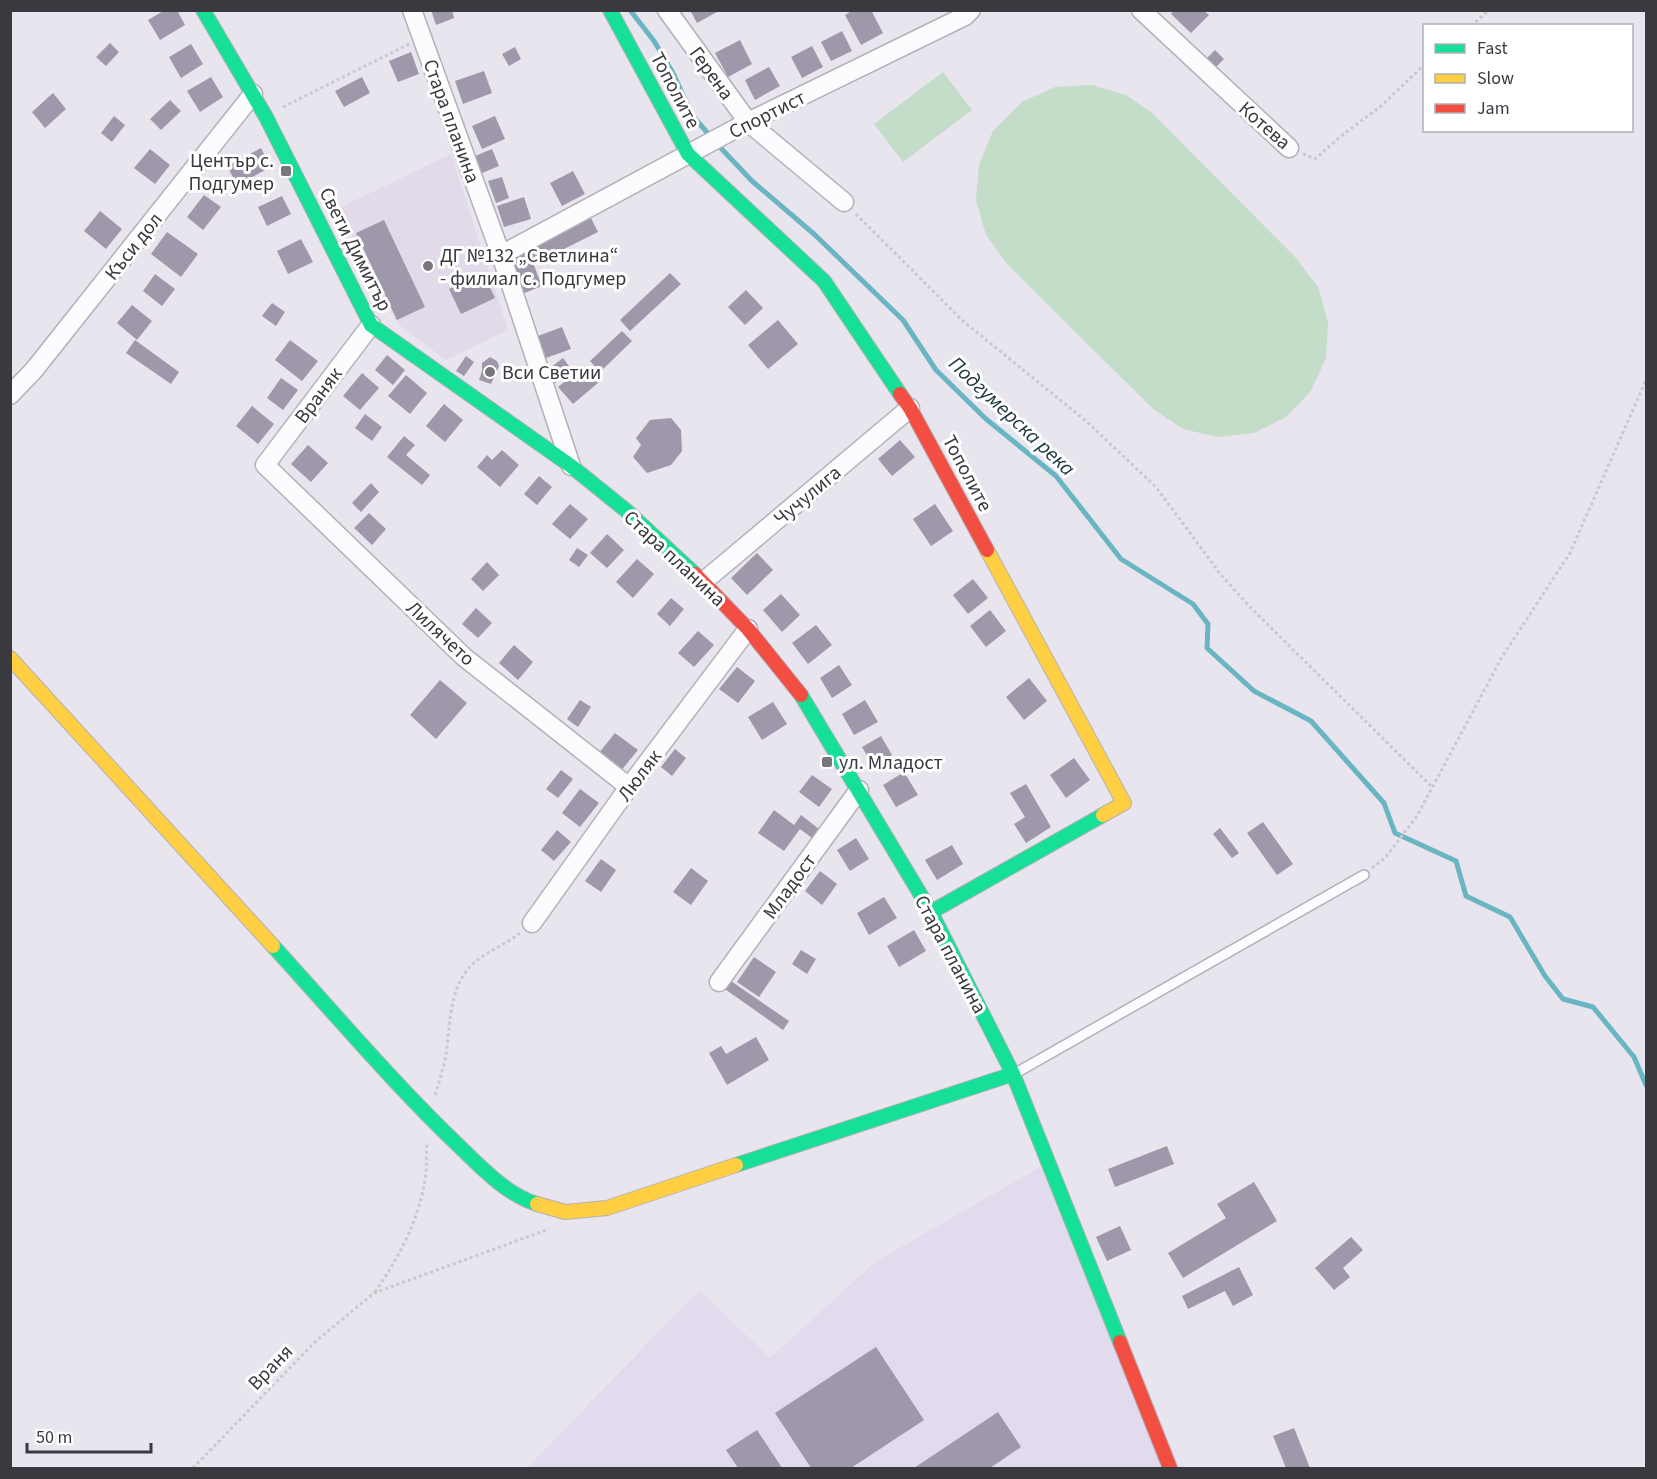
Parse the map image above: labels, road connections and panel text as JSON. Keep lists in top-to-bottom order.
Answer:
{
  "streets": {
    "street": [
      "Герена",
      "Тополите",
      "Спортист",
      "Стара планина",
      "Котева",
      "Къси дол",
      "Свети Димитър",
      "Враняк",
      "Чучулига",
      "Лилячето",
      "Люляк",
      "Младост"
    ],
    "path": ["Враня"]
  },
  "crossings": [
    ["Герена", "Спортист"],
    ["Тополите", "Спортист"],
    ["Тополите", "Стара планина"],
    ["Тополите", "Чучулига"],
    ["Спортист", "Стара планина"],
    ["Стара планина", "Свети Димитър"],
    ["Стара планина", "Чучулига"],
    ["Стара планина", "Люляк"],
    ["Стара планина", "Младост"],
    ["Къси дол", "Свети Димитър"],
    ["Свети Димитър", "Враняк"],
    ["Враняк", "Лилячето"],
    ["Лилячето", "Люляк"]
  ],
  "water": ["Подгумерска река"],
  "places": {
    "transit": ["Център с. Подгумер", "ул. Младост"],
    "other": ["ДГ №132 „Светлина“ - филиал с. Подгумер", "Вси Светии"]
  },
  "legend": ["Fast", "Slow", "Jam"],
  "scale_bar": "50 m"
}
